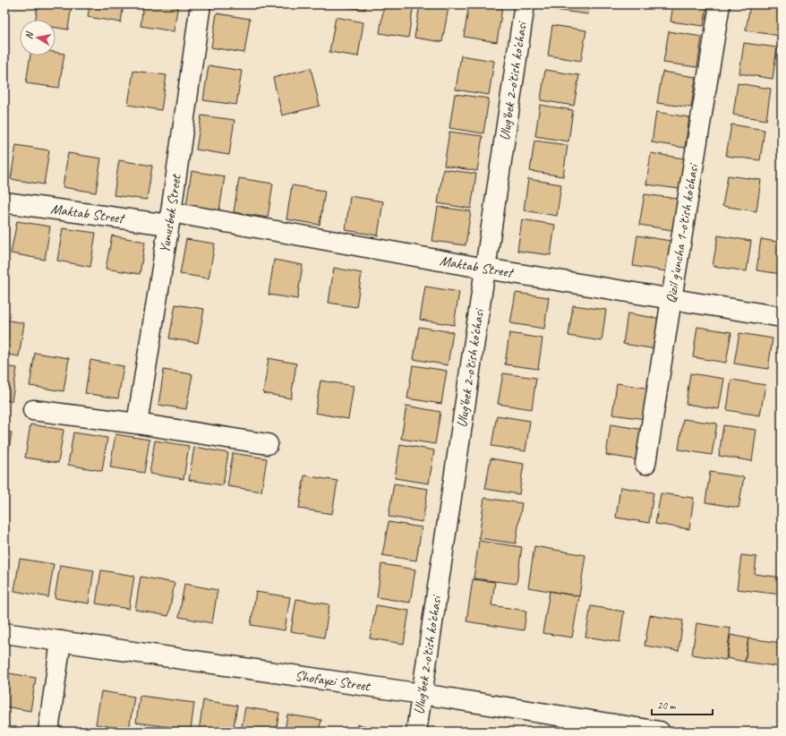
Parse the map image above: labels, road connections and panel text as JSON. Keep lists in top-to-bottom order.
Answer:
{
  "streets": {
    "street": [
      "Ulug'bek 2-o'tish ko'chasi",
      "Maktab Street",
      "Yunusbek Street",
      "Qizil g'uncha 1-o'tish ko'chasi",
      "Shofayzi Street"
    ]
  },
  "crossings": [
    ["Ulug'bek 2-o'tish ko'chasi", "Maktab Street"],
    ["Ulug'bek 2-o'tish ko'chasi", "Shofayzi Street"],
    ["Maktab Street", "Yunusbek Street"],
    ["Maktab Street", "Qizil g'uncha 1-o'tish ko'chasi"]
  ],
  "scale_bar": "20 m",
  "north": "left"
}
